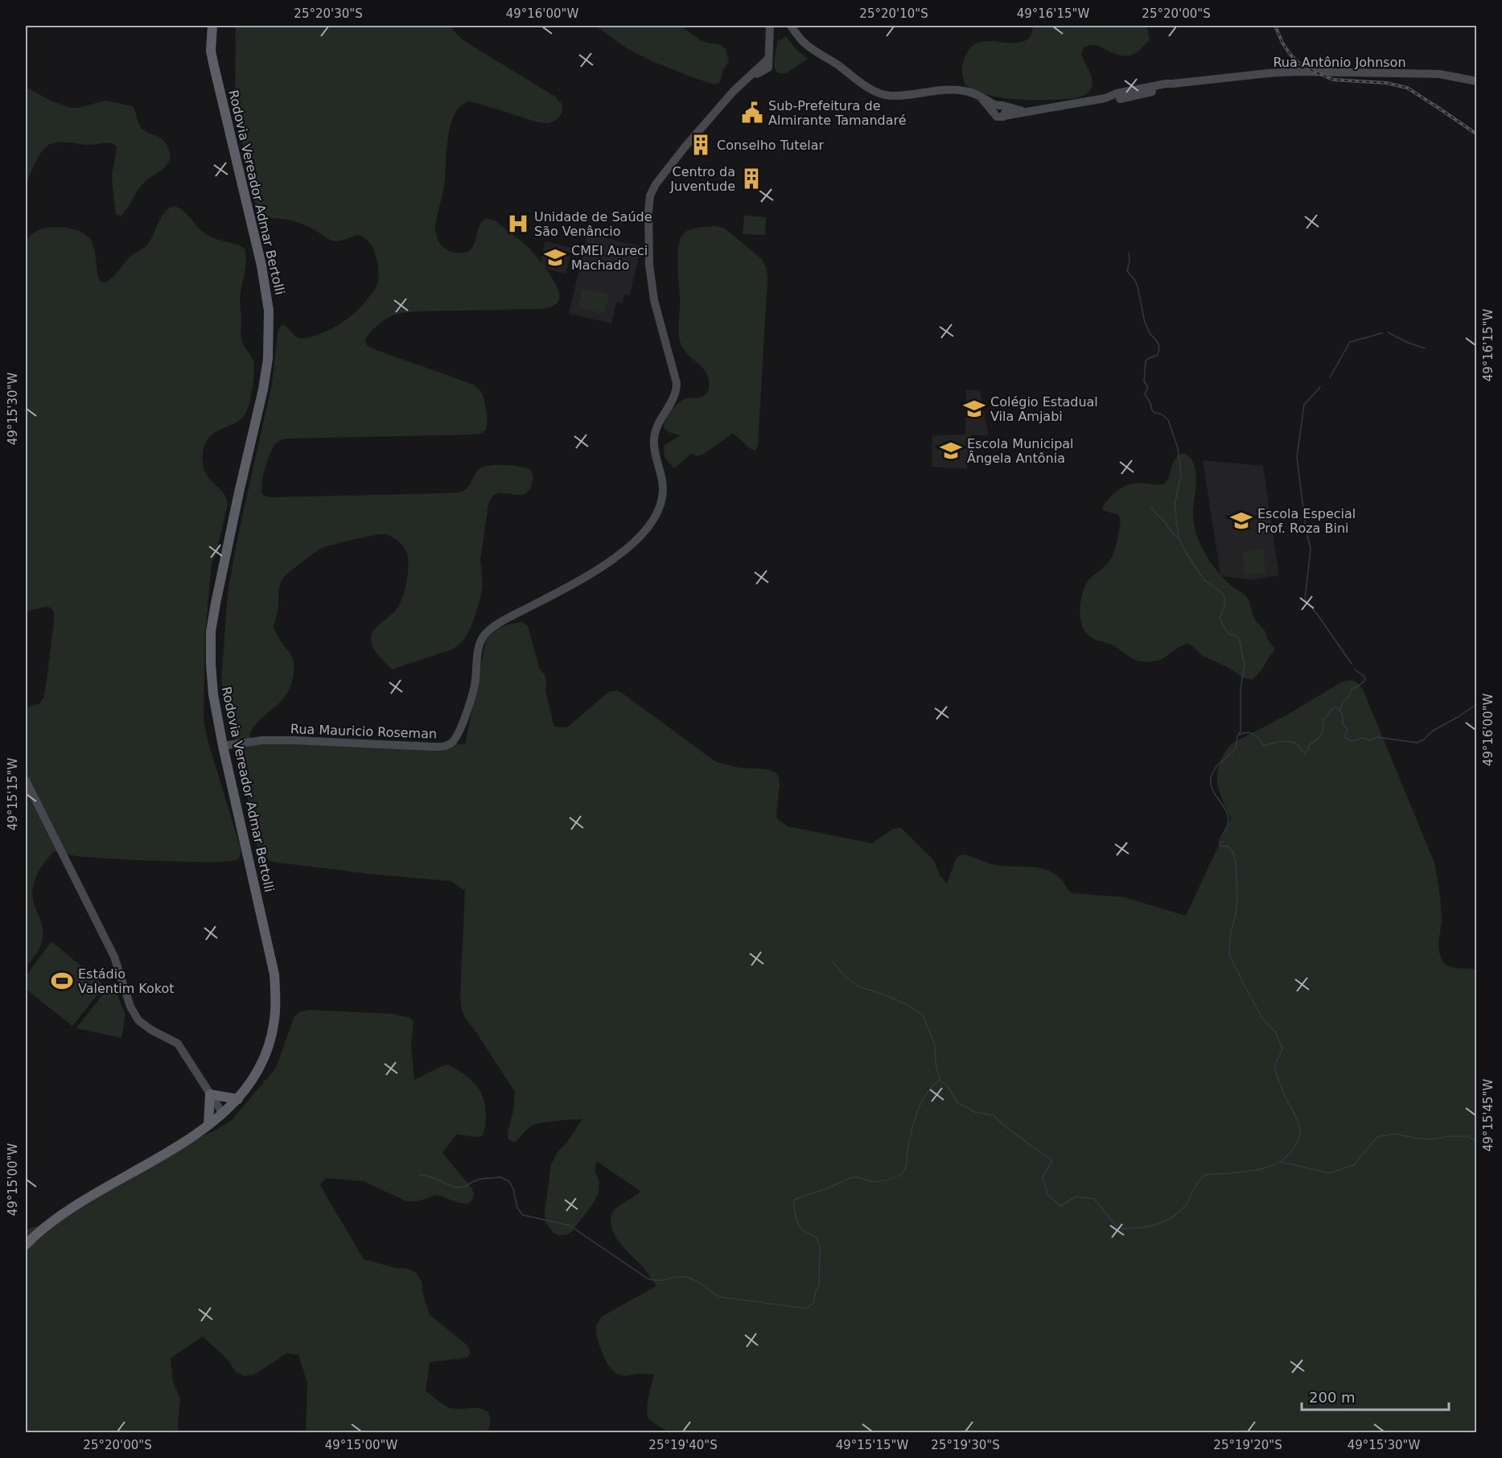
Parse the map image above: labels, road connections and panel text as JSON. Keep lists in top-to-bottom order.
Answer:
{
  "streets": {
    "highway": ["Rodovia Vereador Admar Bertolli"],
    "main road": ["Rua Antônio Johnson", "Rua Mauricio Roseman"]
  },
  "crossings": [
    ["Rodovia Vereador Admar Bertolli", "Rua Mauricio Roseman"]
  ],
  "places": {
    "public building": ["Sub-Prefeitura de Almirante Tamandaré"],
    "building": ["Conselho Tutelar", "Centro da Juventude"],
    "hospital": ["Unidade de Saúde São Venâncio"],
    "school or university": [
      "CMEI Aureci Machado",
      "Colégio Estadual Vila Amjabi",
      "Escola Municipal Ângela Antônia",
      "Escola Especial Prof. Roza Bini"
    ],
    "sports": ["Estádio Valentim Kokot"]
  },
  "scale_bar": "200 m",
  "coordinates": [
    "25°20'30\"S",
    "49°16'00\"W",
    "25°20'10\"S",
    "49°16'15\"W",
    "25°20'00\"S",
    "49°15'30\"W",
    "49°15'15\"W",
    "49°15'45\"W",
    "49°15'00\"W",
    "25°19'40\"S",
    "25°19'30\"S",
    "25°19'20\"S"
  ]
}
